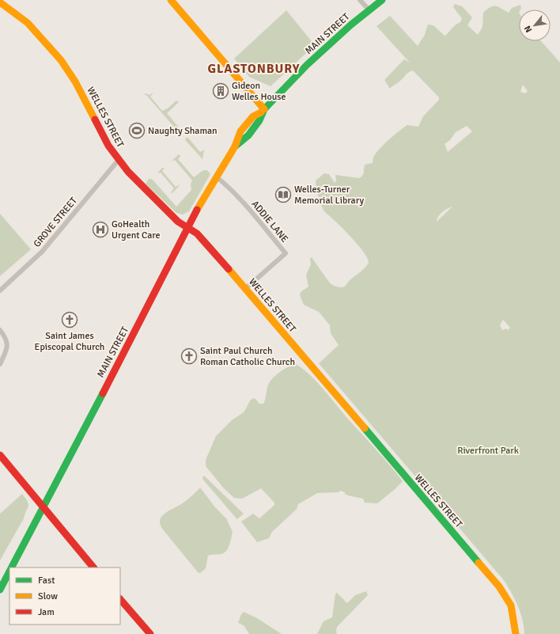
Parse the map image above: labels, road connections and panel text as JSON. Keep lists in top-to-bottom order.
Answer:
{
  "streets": {
    "main road": ["MAIN STREET", "WELLES STREET"],
    "street": ["ADDIE LANE", "GROVE STREET"]
  },
  "crossings": [
    ["MAIN STREET", "WELLES STREET"],
    ["MAIN STREET", "ADDIE LANE"],
    ["WELLES STREET", "ADDIE LANE"],
    ["WELLES STREET", "GROVE STREET"]
  ],
  "districts": ["GLASTONBURY"],
  "parks": ["Riverfront Park"],
  "places": {
    "building": ["Gideon Welles House"],
    "sports": ["Naughty Shaman"],
    "library": ["Welles-Turner Memorial Library"],
    "hospital": ["GoHealth Urgent Care"],
    "church": ["Saint James Episcopal Church", "Saint Paul Church Roman Catholic Church"]
  },
  "legend": ["Fast", "Slow", "Jam"],
  "north": "bottom left"
}
